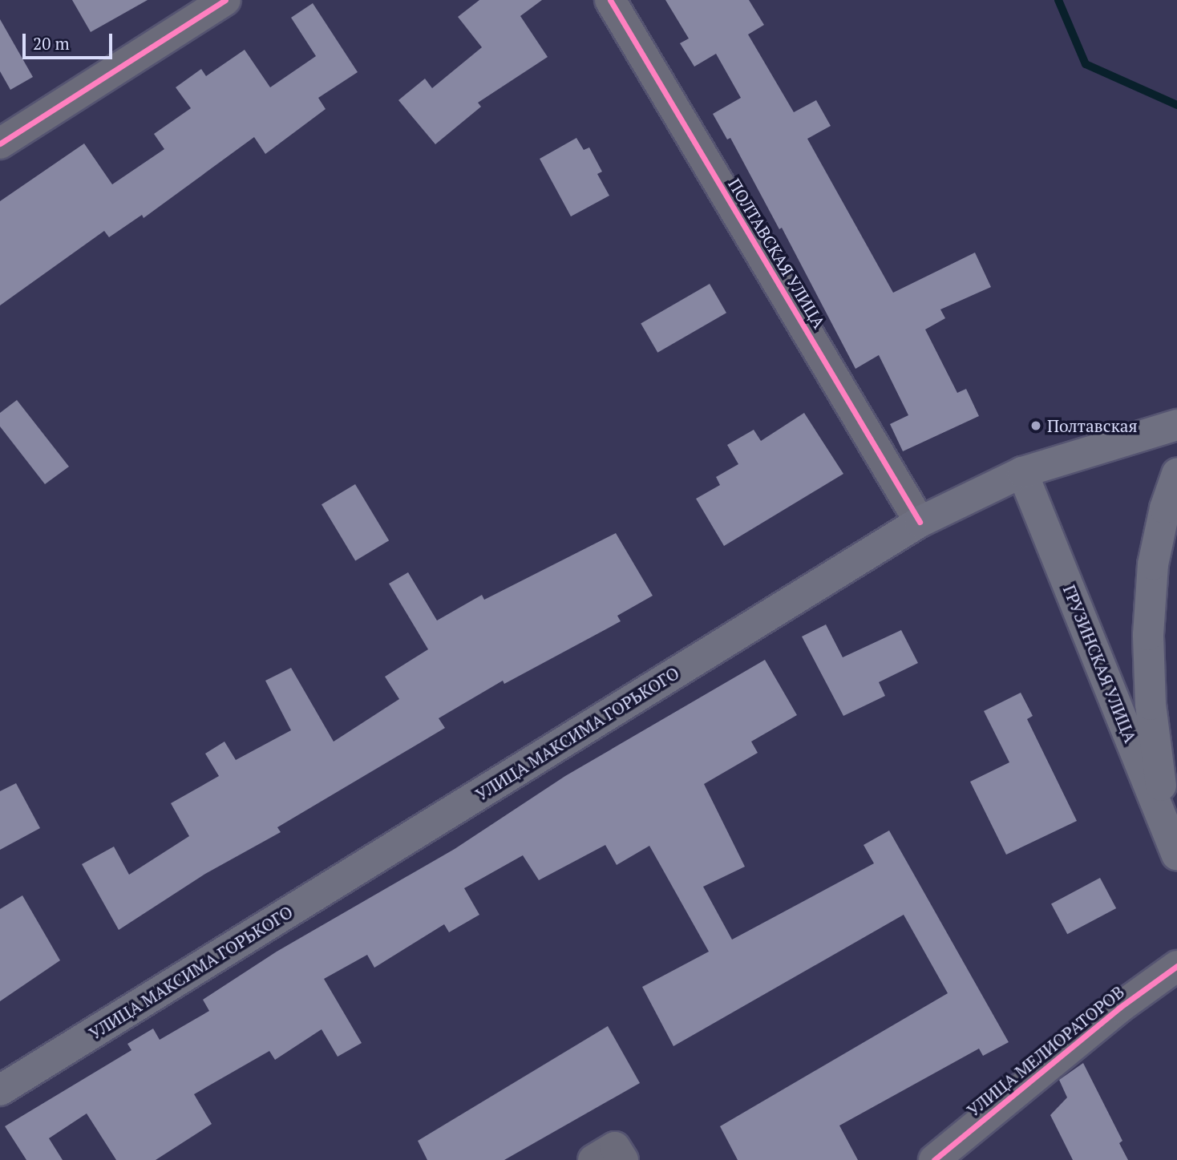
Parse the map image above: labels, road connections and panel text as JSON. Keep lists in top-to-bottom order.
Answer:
{
  "streets": {
    "main road": ["ГРУЗИНСКАЯ УЛИЦА", "УЛИЦА МАКСИМА ГОРЬКОГО"],
    "street": ["ПОЛТАВСКАЯ УЛИЦА", "УЛИЦА МЕЛИОРАТОРОВ"]
  },
  "crossings": [
    ["ПОЛТАВСКАЯ УЛИЦА", "УЛИЦА МАКСИМА ГОРЬКОГО"],
    ["ГРУЗИНСКАЯ УЛИЦА", "УЛИЦА МАКСИМА ГОРЬКОГО"]
  ],
  "places": ["Полтавская"],
  "scale_bar": "20 m"
}
